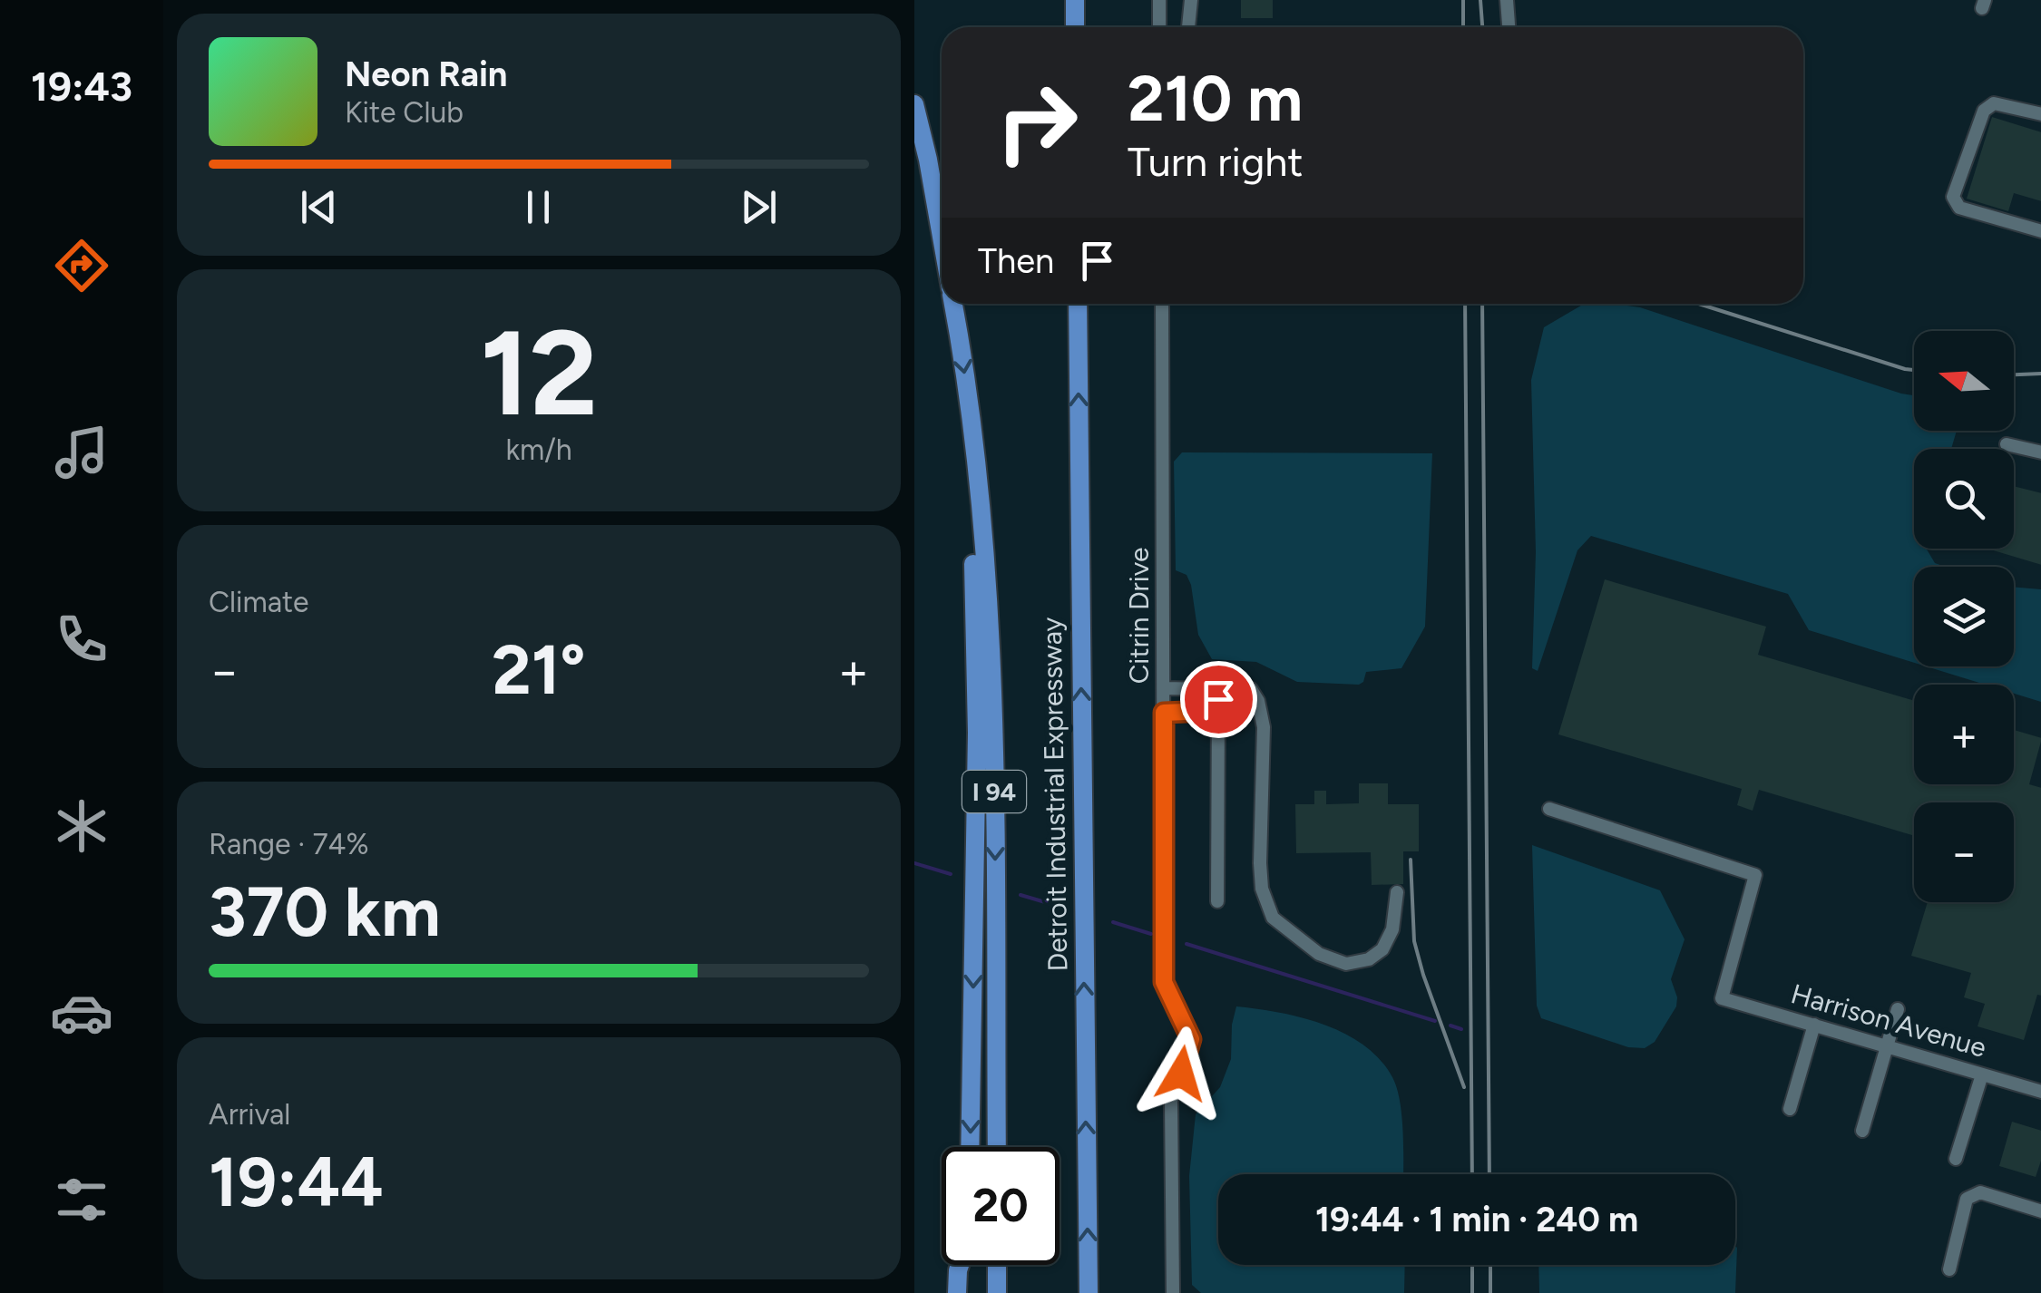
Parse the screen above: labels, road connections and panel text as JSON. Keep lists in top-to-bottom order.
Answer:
{
  "streets": {
    "highway": ["I 94", "Detroit Industrial Expressway"],
    "street": ["Citrin Drive", "Harrison Avenue"]
  },
  "north": "left",
  "page": {
    "tabs": "19:43",
    "turn": ["210 m", "Turn right"],
    "song": ["Neon Rain", "Kite Club"],
    "then": "Then",
    "tile": [
      ["12", "km/h"],
      "Climate",
      ["Range · 74%", "370 km"],
      ["Arrival", "19:44"]
    ],
    "map_buttons": ["+", "−"],
    "heat": ["−", "21°", "+"],
    "limit": "20",
    "trip": "19:44 · 1 min · 240 m"
  }
}
